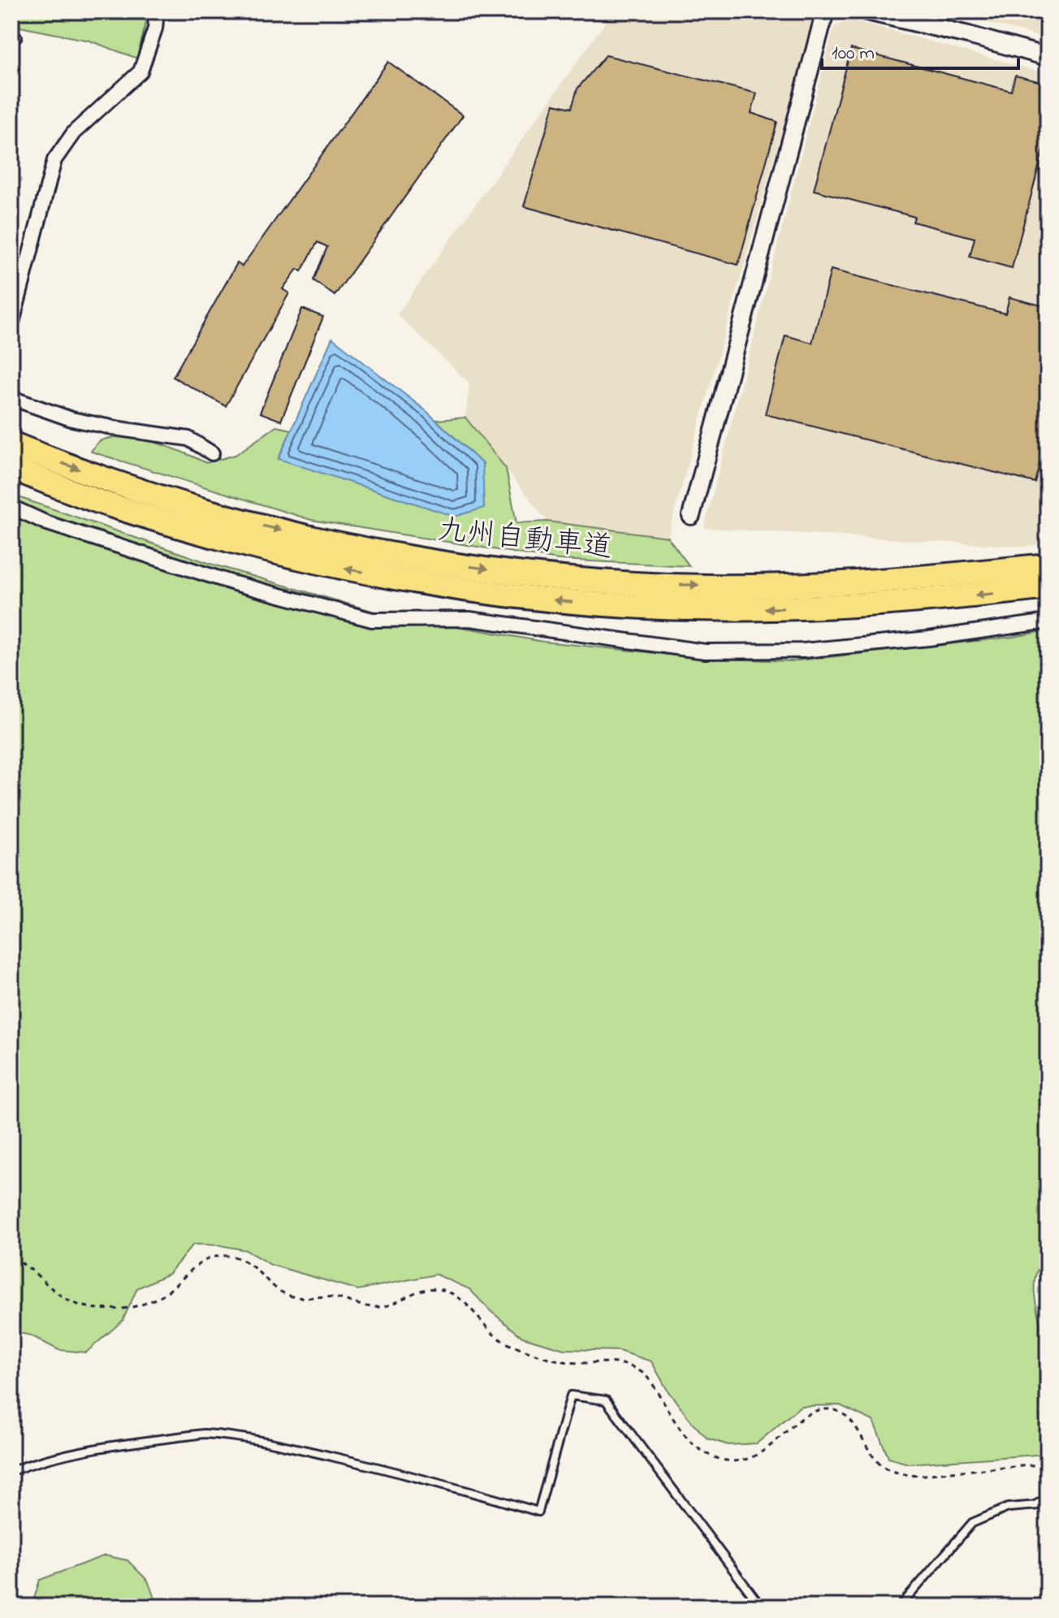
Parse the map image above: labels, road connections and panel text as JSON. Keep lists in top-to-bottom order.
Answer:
{
  "streets": {
    "highway": ["九州自動車道"]
  },
  "scale_bar": "100 m"
}
